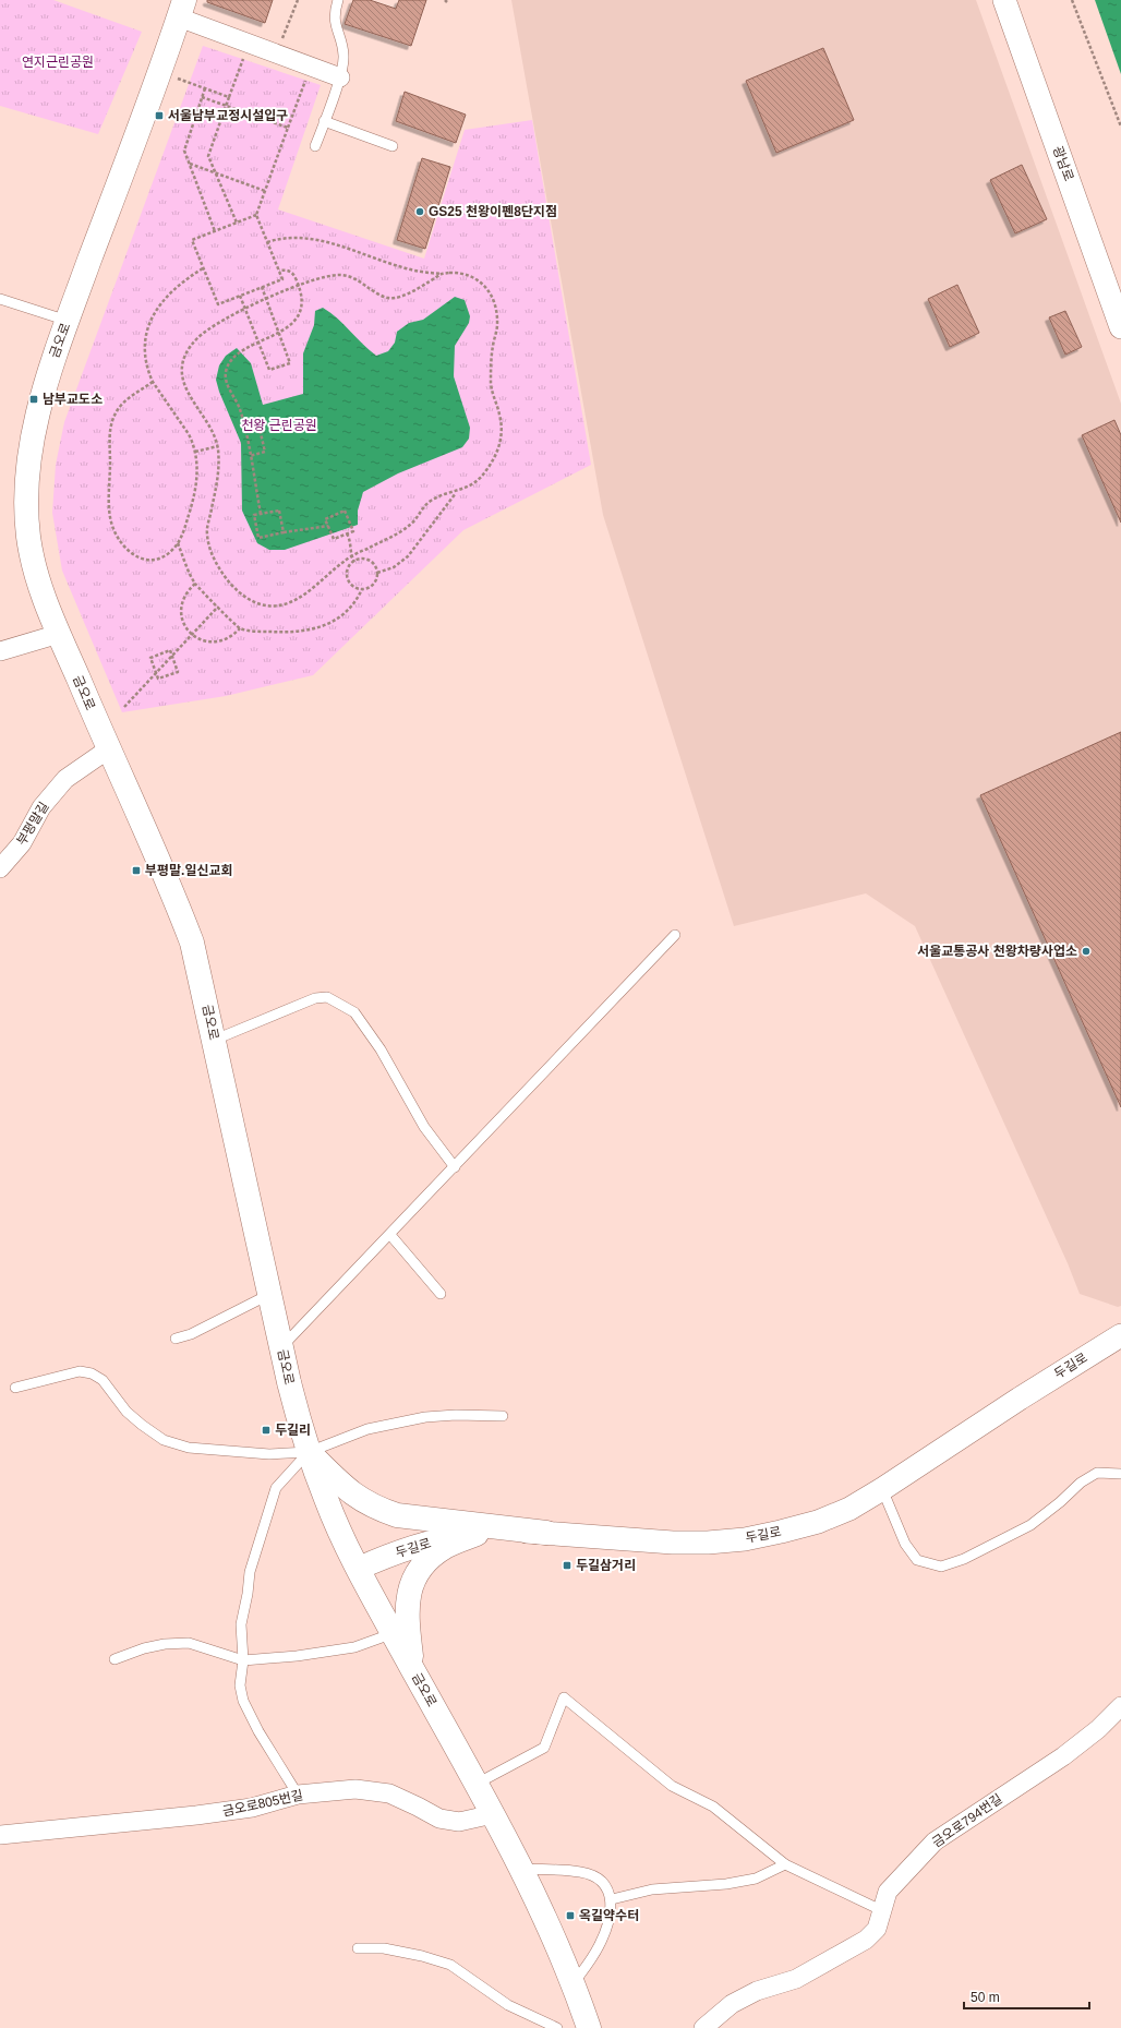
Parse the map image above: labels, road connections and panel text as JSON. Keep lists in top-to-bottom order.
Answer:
{
  "streets": {
    "main road": ["금오로"],
    "street": [
      "광남로",
      "부평말길",
      "두길로",
      "금오로805번길",
      "금오로794번길"
    ]
  },
  "crossings": [
    ["금오로", "부평말길"],
    ["금오로", "두길로"],
    ["금오로", "금오로805번길"]
  ],
  "parks": ["연지근린공원", "천왕 근린공원"],
  "places": {
    "transit": [
      "서울남부교정시설입구",
      "남부교도소",
      "부평말.일신교회",
      "두길리",
      "두길삼거리",
      "옥길약수터"
    ],
    "other": ["GS25 천왕이펜8단지점", "서울교통공사 천왕차량사업소"]
  },
  "scale_bar": "50 m"
}
